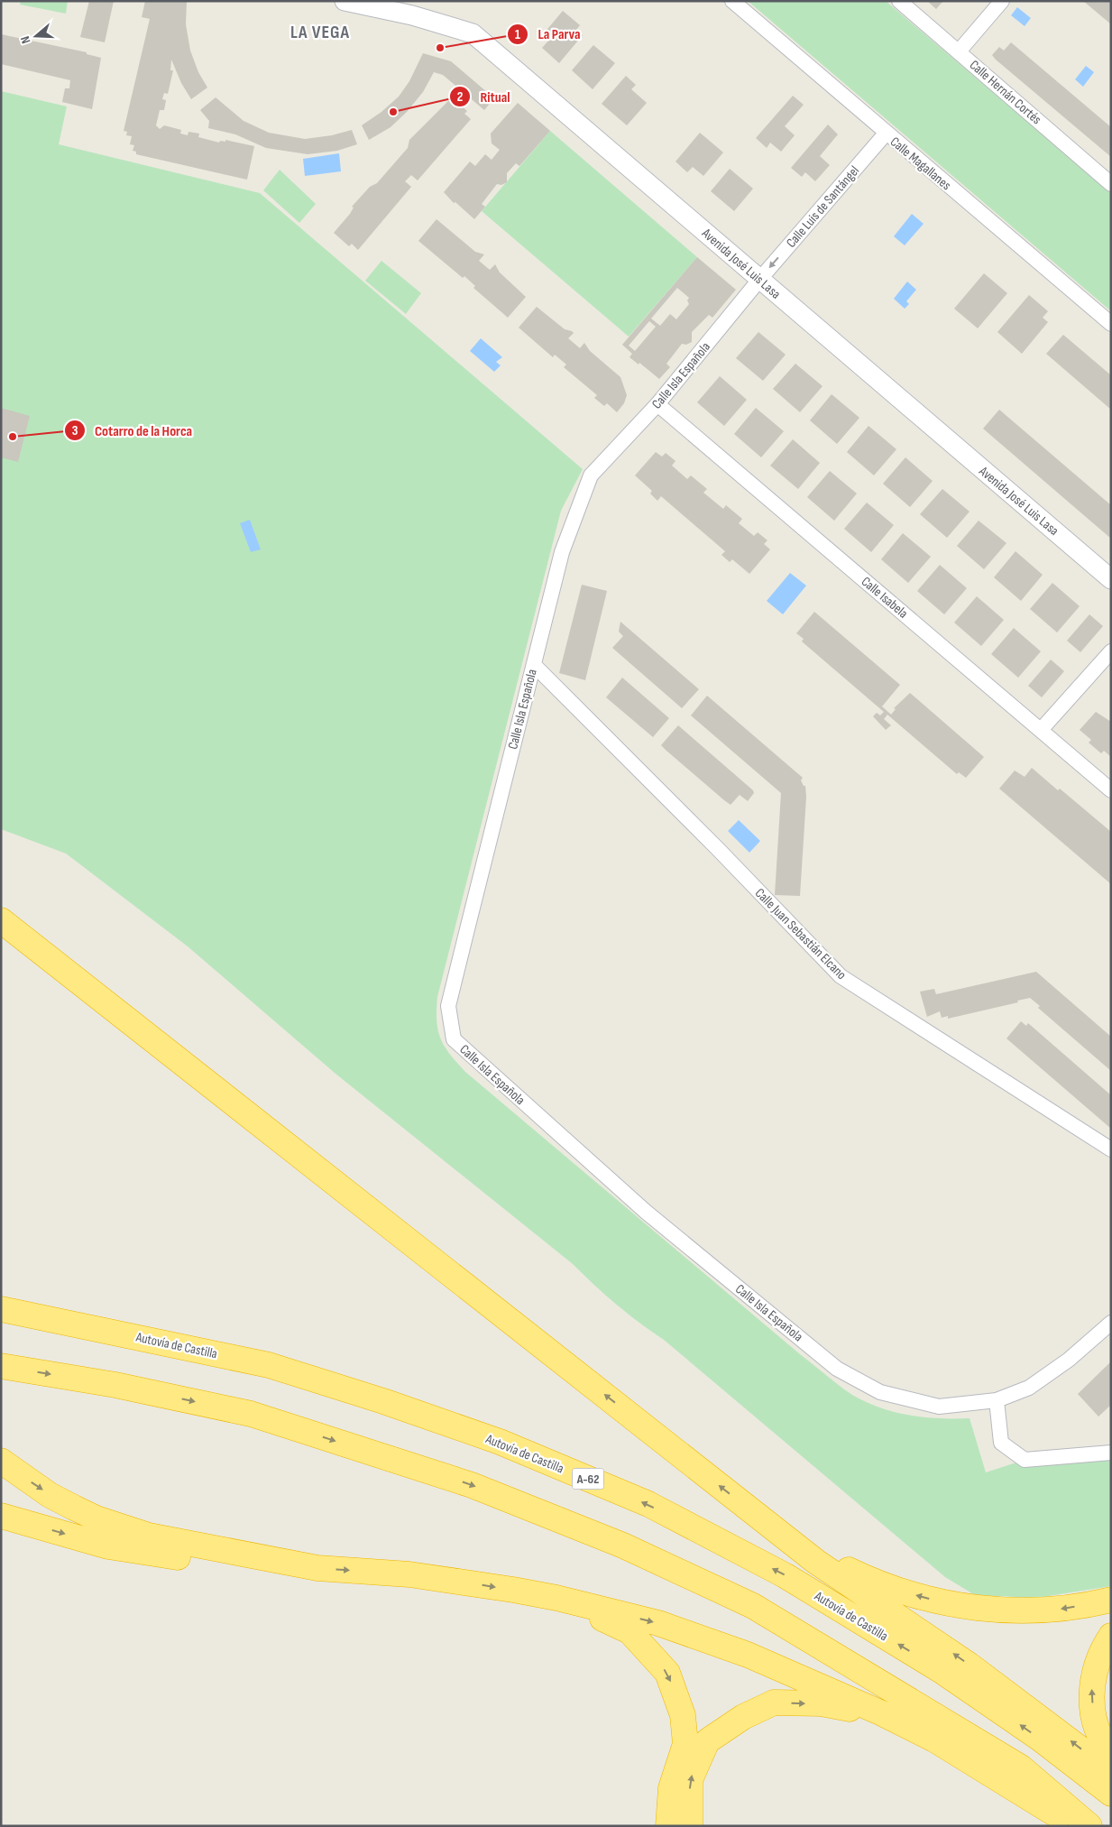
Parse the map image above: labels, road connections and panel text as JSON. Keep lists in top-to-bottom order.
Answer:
{
  "streets": {
    "highway": ["Autovía de Castilla", "A-62"],
    "street": [
      "Calle Hernán Cortés",
      "Calle Magallanes",
      "Calle Luis de Santángel",
      "Avenida José Luis Lasa",
      "Calle Isla Española",
      "Calle Isabela",
      "Calle Juan Sebastián Elcano"
    ]
  },
  "crossings": [
    ["Calle Magallanes", "Calle Luis de Santángel"],
    ["Calle Luis de Santángel", "Avenida José Luis Lasa"],
    ["Calle Luis de Santángel", "Calle Isla Española"],
    ["Avenida José Luis Lasa", "Calle Isla Española"],
    ["Calle Isla Española", "Calle Isabela"],
    ["Calle Isla Española", "Calle Juan Sebastián Elcano"]
  ],
  "one_way": ["Calle Luis de Santángel"],
  "districts": ["LA VEGA"],
  "places": ["La Parva", "Ritual", "Cotarro de la Horca"],
  "north": "left"
}
